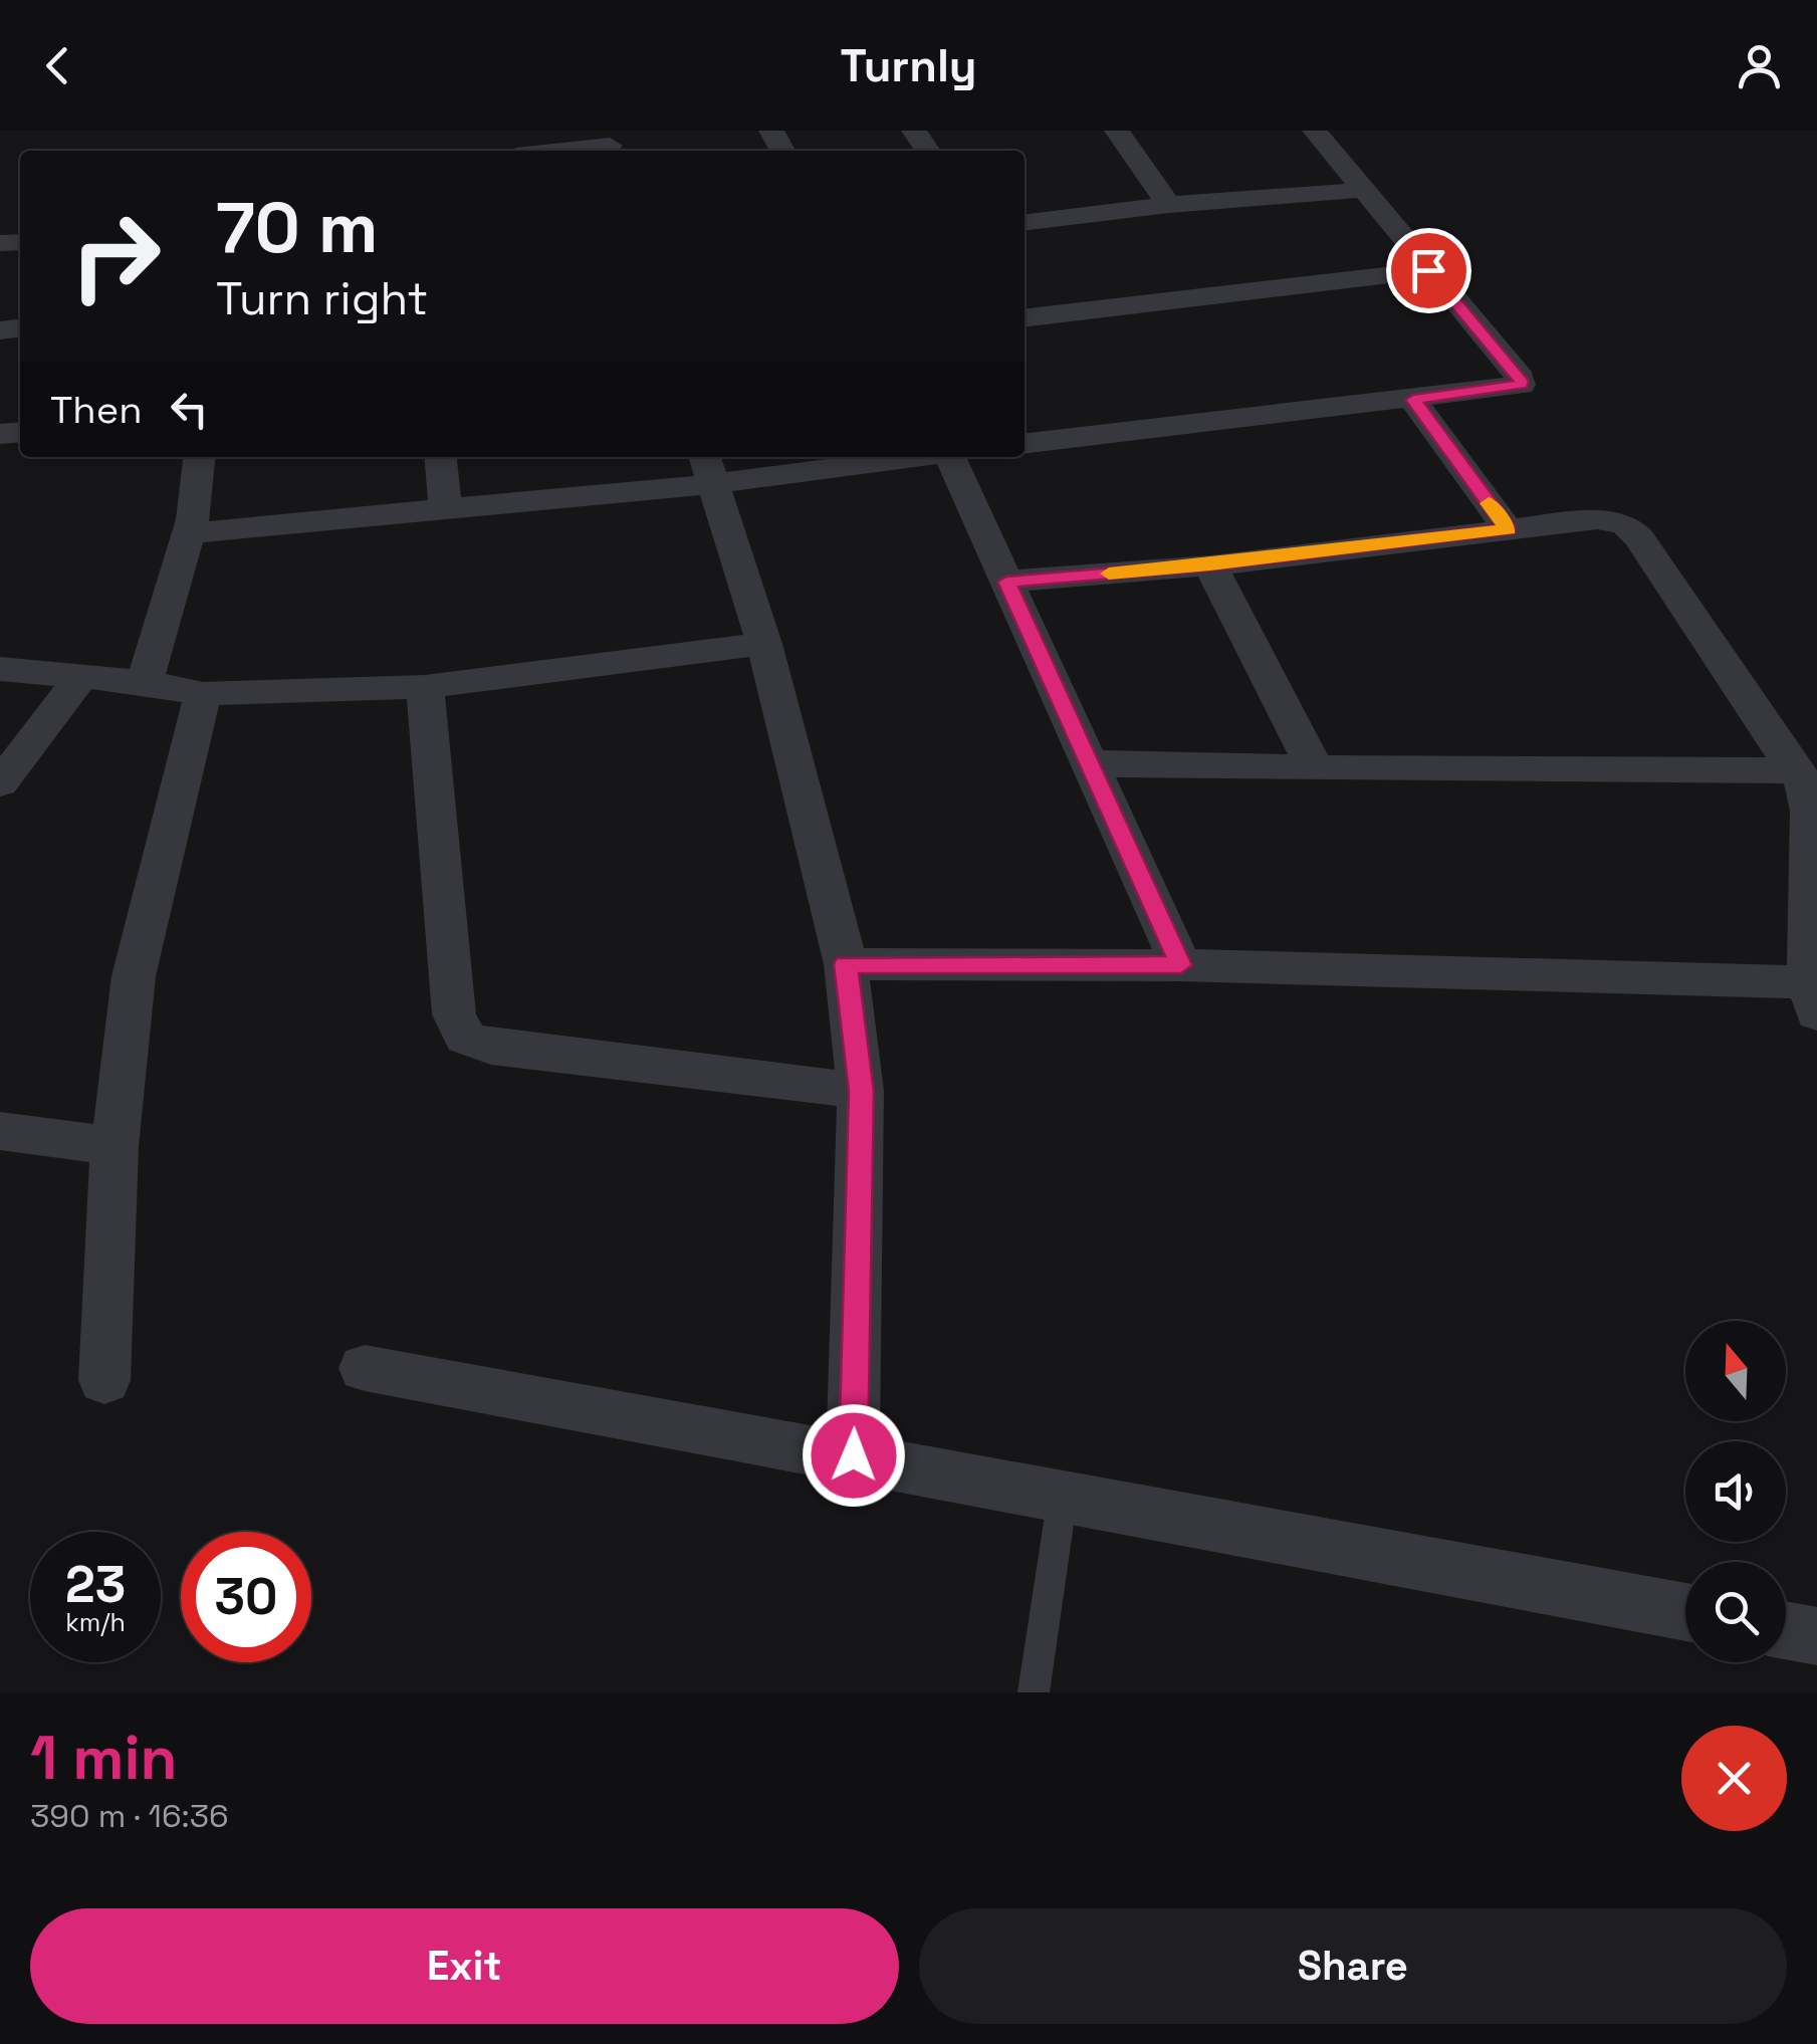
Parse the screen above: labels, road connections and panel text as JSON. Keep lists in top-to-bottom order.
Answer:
{
  "north": "top",
  "page": {
    "header": "Turnly",
    "turn": ["70 m", "Turn right"],
    "then": "Then",
    "speed": "23 km/h",
    "limit": "30",
    "heading": ["1 min", "390 m · 16:36"],
    "buttons": ["Exit", "Share"]
  }
}
